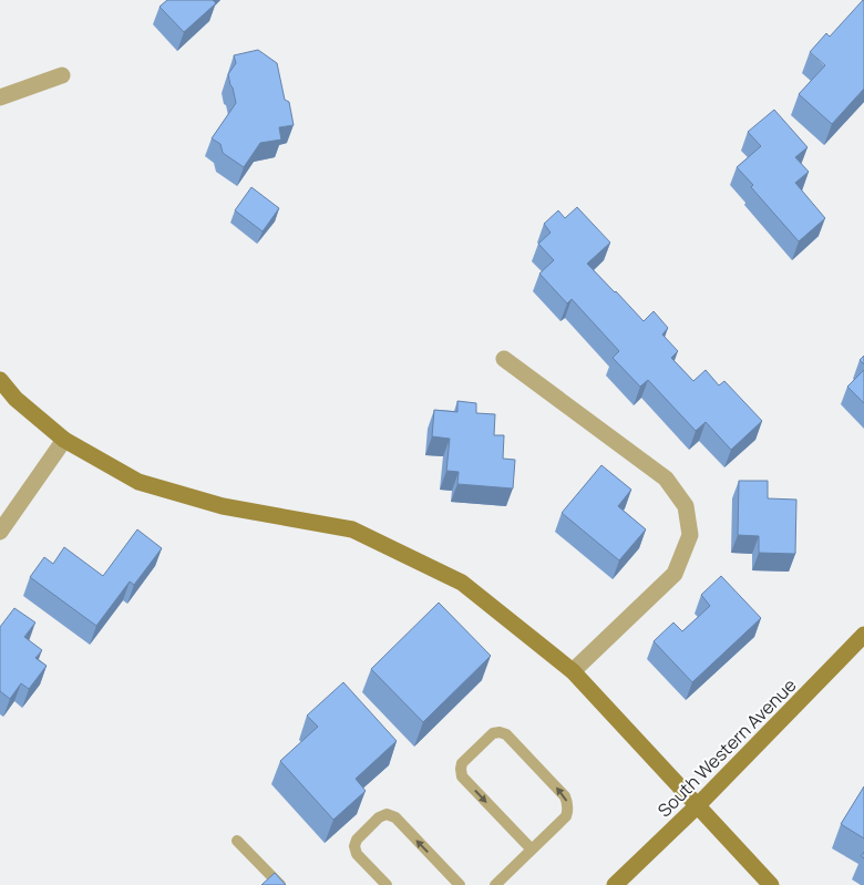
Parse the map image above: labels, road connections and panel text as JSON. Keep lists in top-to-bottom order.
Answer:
{
  "streets": {
    "street": ["South Western Avenue"]
  }
}
